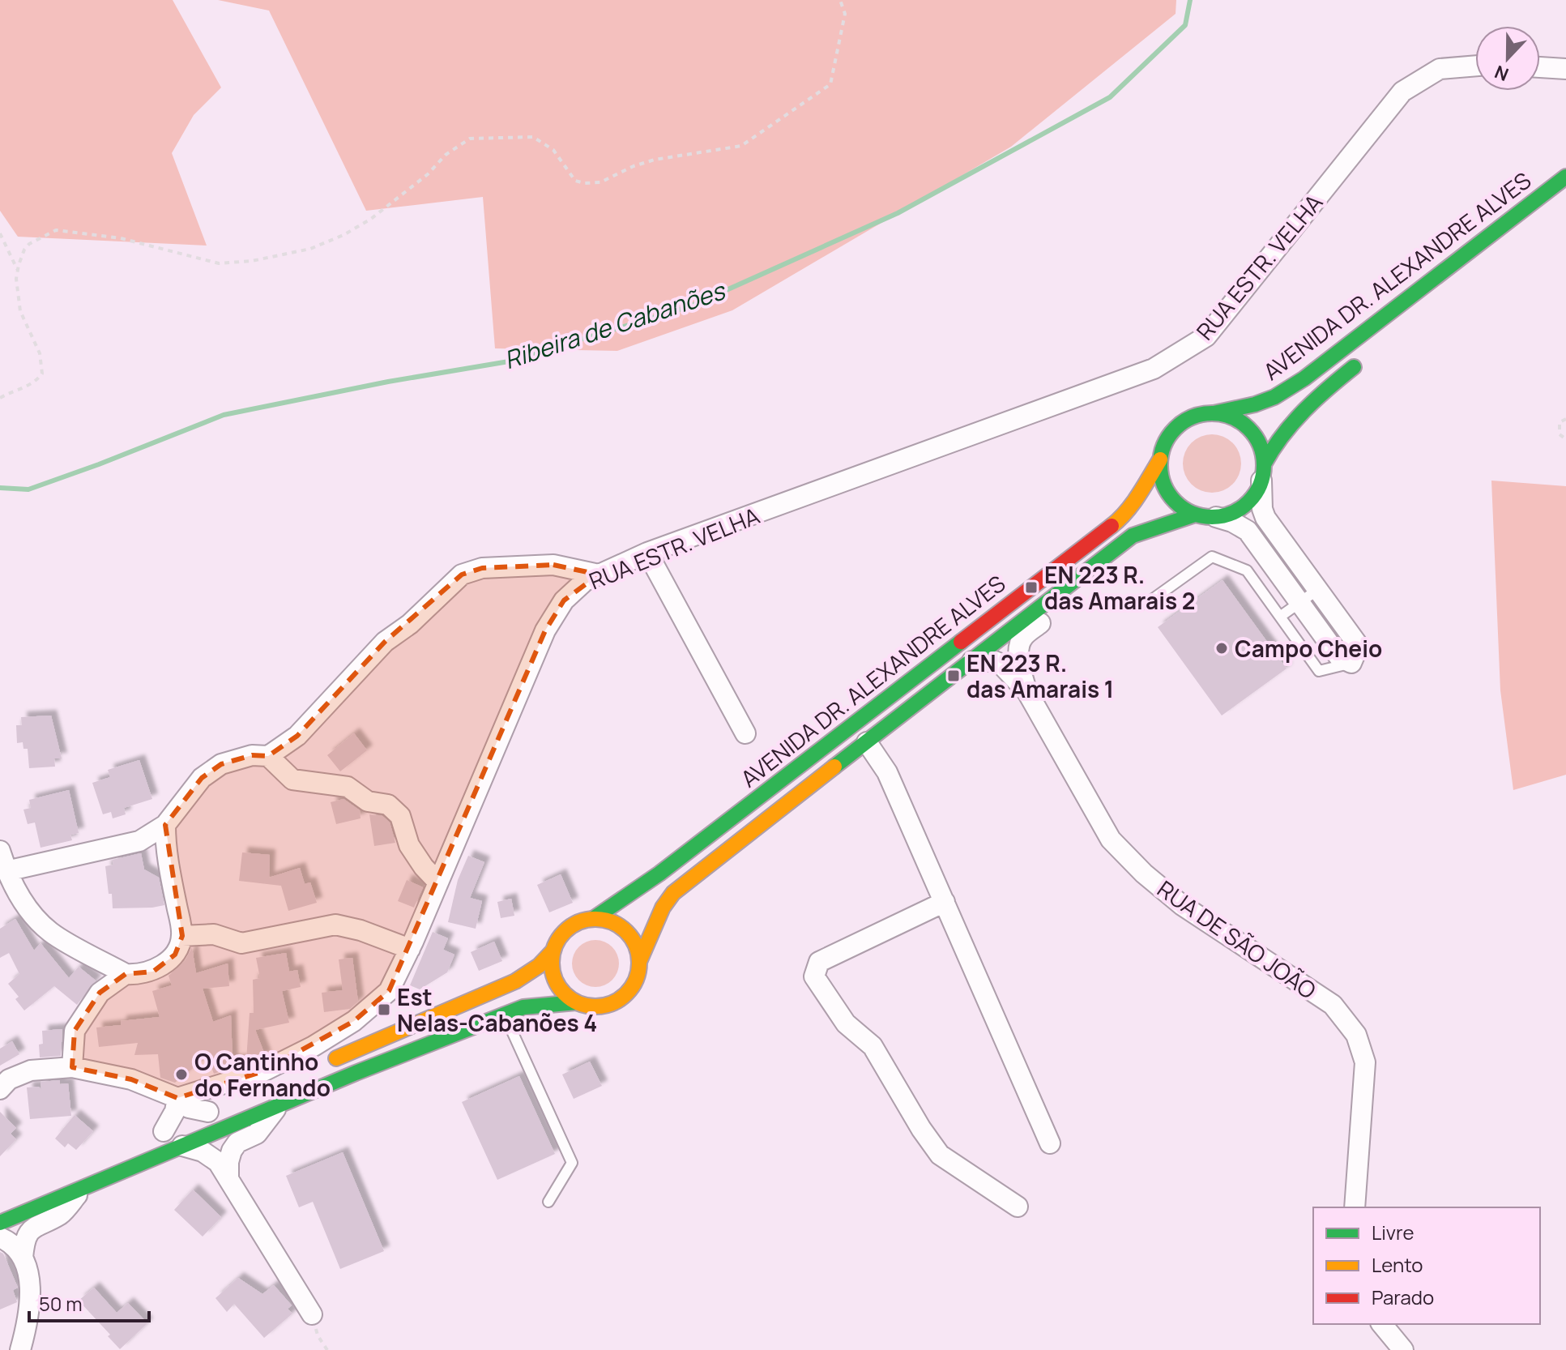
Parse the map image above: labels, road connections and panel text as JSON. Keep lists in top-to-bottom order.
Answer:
{
  "streets": {
    "main road": ["AVENIDA DR. ALEXANDRE ALVES"],
    "street": ["RUA ESTR. VELHA", "RUA DE SÃO JOÃO"]
  },
  "water": ["Ribeira de Cabanões"],
  "places": {
    "transit": ["EN 223 R. das Amarais 2", "EN 223 R. das Amarais 1", "Est Nelas-Cabanões 4"],
    "other": ["Campo Cheio", "O Cantinho do Fernando"]
  },
  "legend": ["Livre", "Lento", "Parado"],
  "scale_bar": "50 m",
  "north": "bottom"
}
